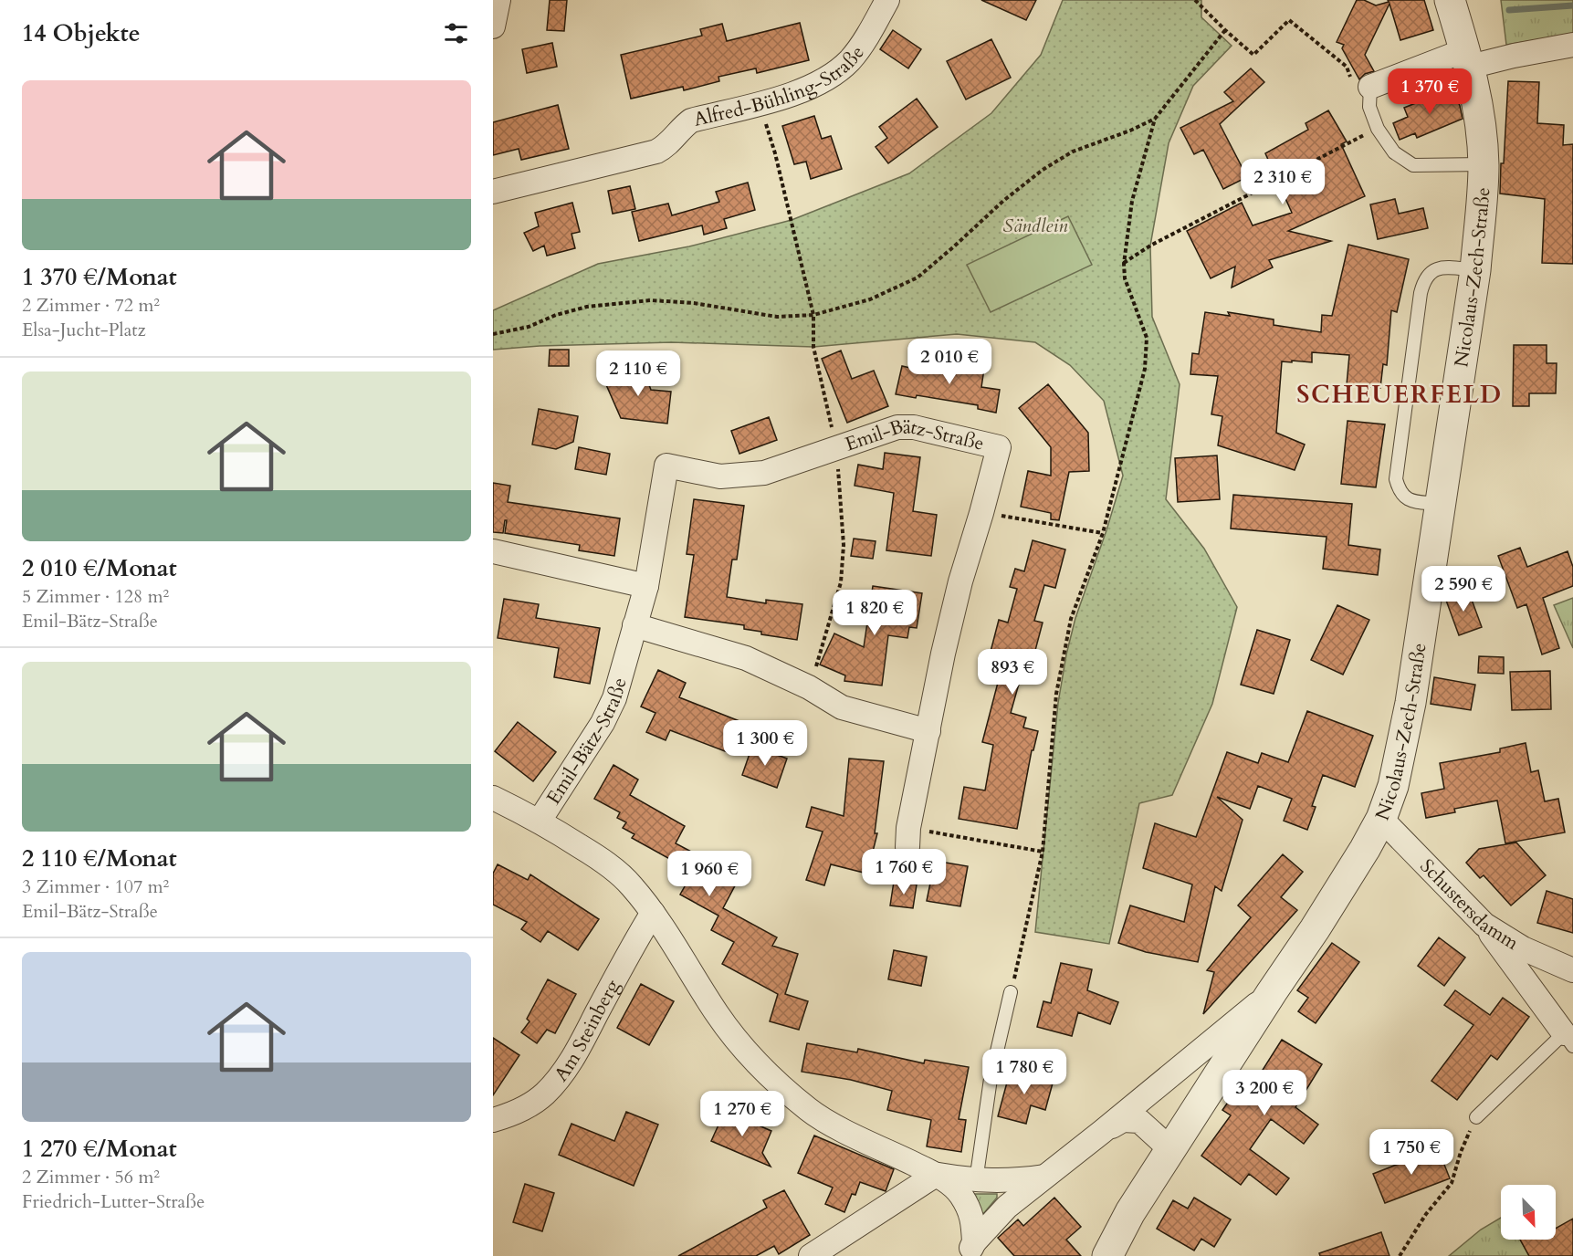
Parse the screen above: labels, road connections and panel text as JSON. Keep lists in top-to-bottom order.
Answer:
{
  "streets": {
    "street": [
      "Alfred-Bühling-Straße",
      "Nicolaus-Zech-Straße",
      "Emil-Bätz-Straße",
      "Schustersdamm",
      "Am Steinberg"
    ]
  },
  "crossings": [
    ["Nicolaus-Zech-Straße", "Schustersdamm"]
  ],
  "districts": ["SCHEUERFELD"],
  "parks": ["Sändlein"],
  "north": "bottom right",
  "page": {
    "heading": "14 Objekte",
    "list": [
      {
        "name": "1 370 €/Monat",
        "note": "2 Zimmer · 72 m² · Elsa-Jucht-Platz"
      },
      {
        "name": "2 010 €/Monat",
        "note": "5 Zimmer · 128 m² · Emil-Bätz-Straße"
      },
      {
        "name": "2 110 €/Monat",
        "note": "3 Zimmer · 107 m² · Emil-Bätz-Straße"
      },
      {
        "name": "1 270 €/Monat",
        "note": "2 Zimmer · 56 m² · Friedrich-Lutter-Straße"
      }
    ],
    "price": [
      "1 370 €",
      "2 310 €",
      "2 010 €",
      "2 110 €",
      "2 590 €",
      "1 820 €",
      "893 €",
      "1 300 €",
      "1 760 €",
      "1 960 €",
      "1 780 €",
      "3 200 €",
      "1 270 €",
      "1 750 €"
    ]
  }
}
